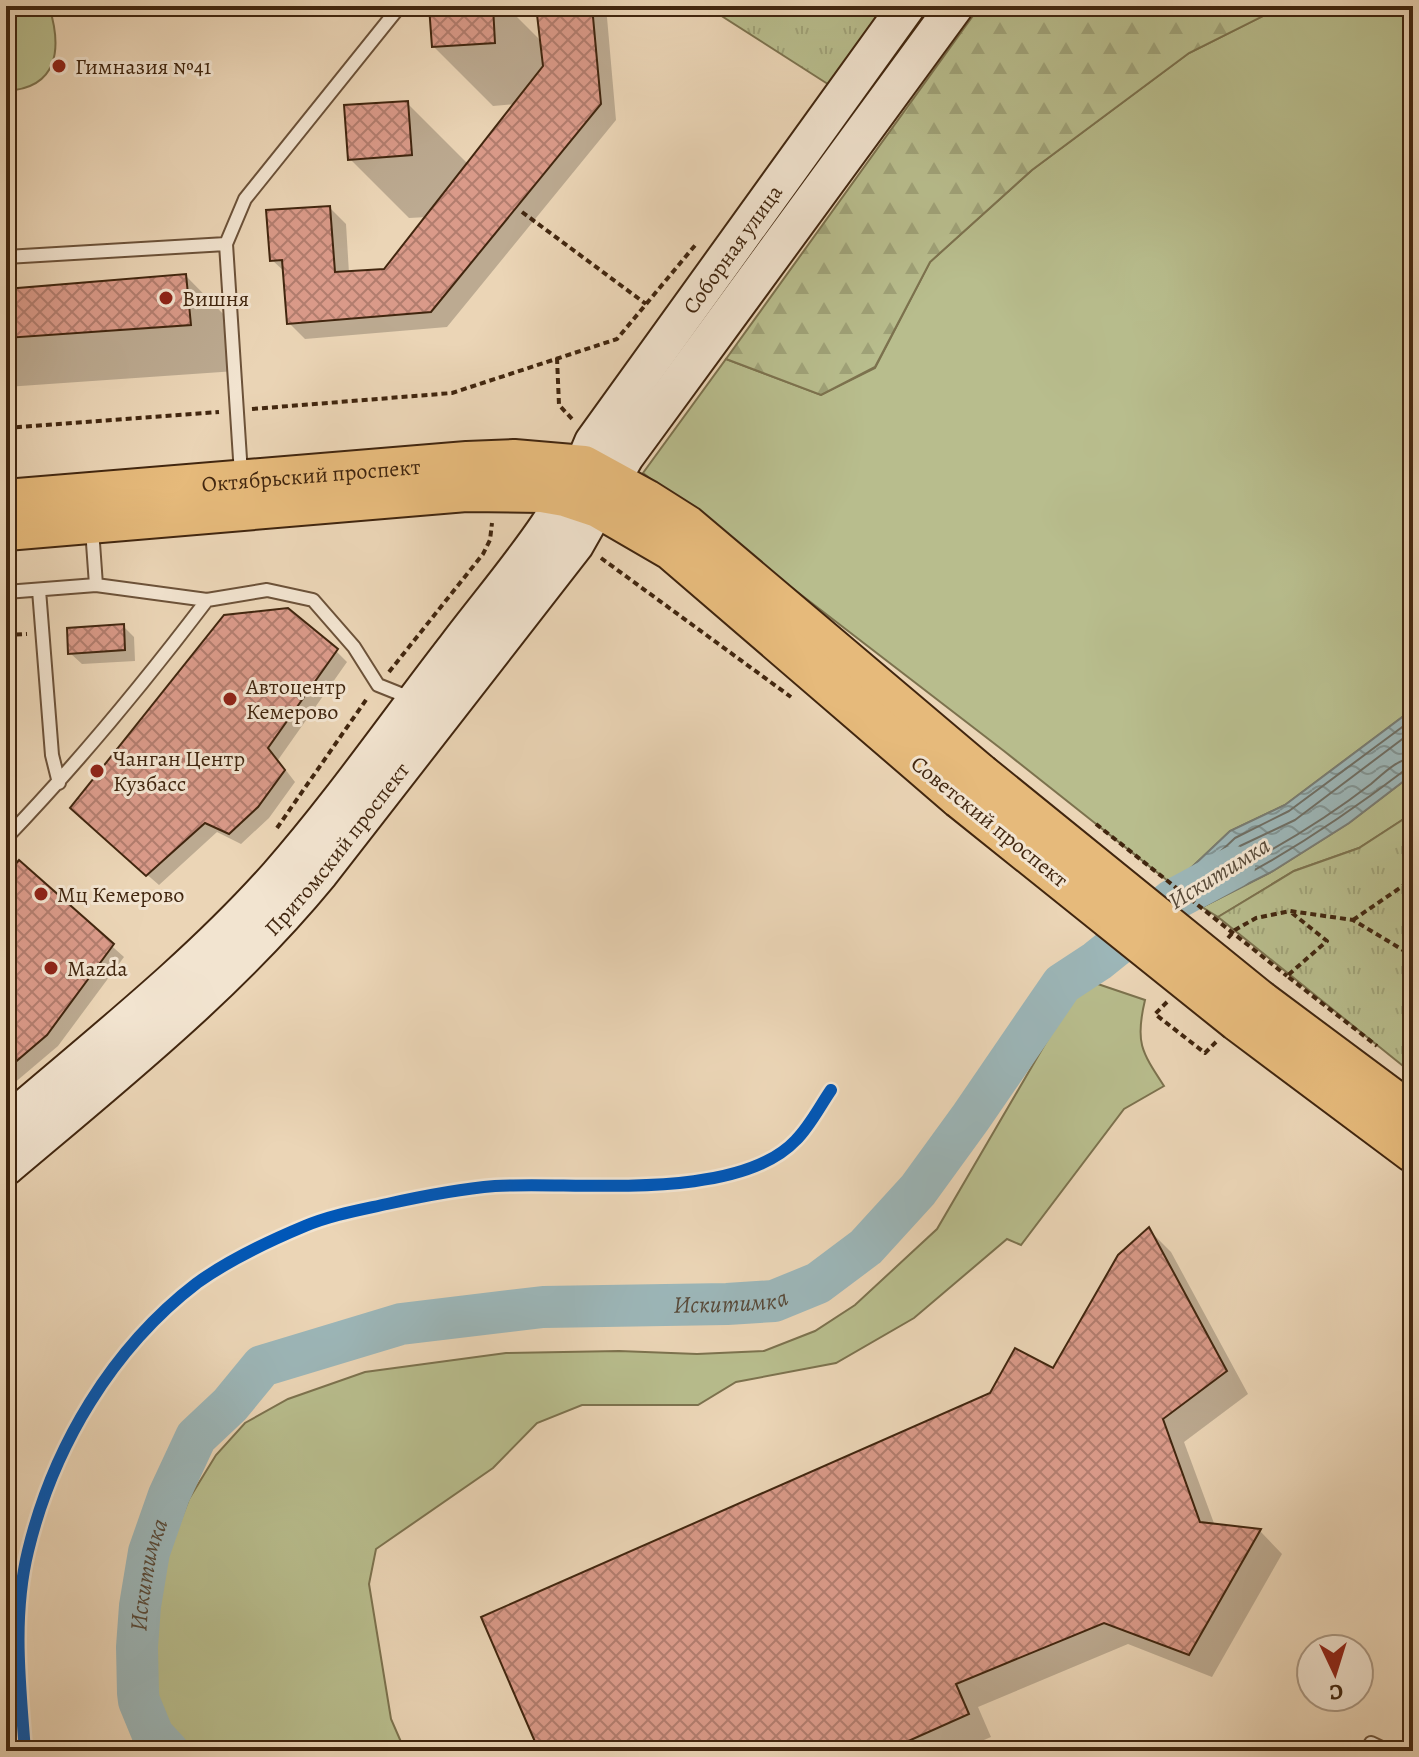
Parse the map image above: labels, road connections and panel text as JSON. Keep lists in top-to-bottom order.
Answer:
{
  "streets": {
    "main road": [
      "Соборная улица",
      "Октябрьский проспект",
      "Советский проспект",
      "Притомский проспект"
    ]
  },
  "crossings": [
    ["Соборная улица", "Октябрьский проспект"],
    ["Соборная улица", "Советский проспект"],
    ["Соборная улица", "Притомский проспект"],
    ["Октябрьский проспект", "Советский проспект"],
    ["Октябрьский проспект", "Притомский проспект"],
    ["Советский проспект", "Притомский проспект"]
  ],
  "water": ["Искитимка"],
  "places": [
    "Гимназия №41",
    "Вишня",
    "Автоцентр Кемерово",
    "Чанган Центр Кузбасс",
    "Мц Кемерово",
    "Mazda"
  ],
  "north": "bottom"
}
